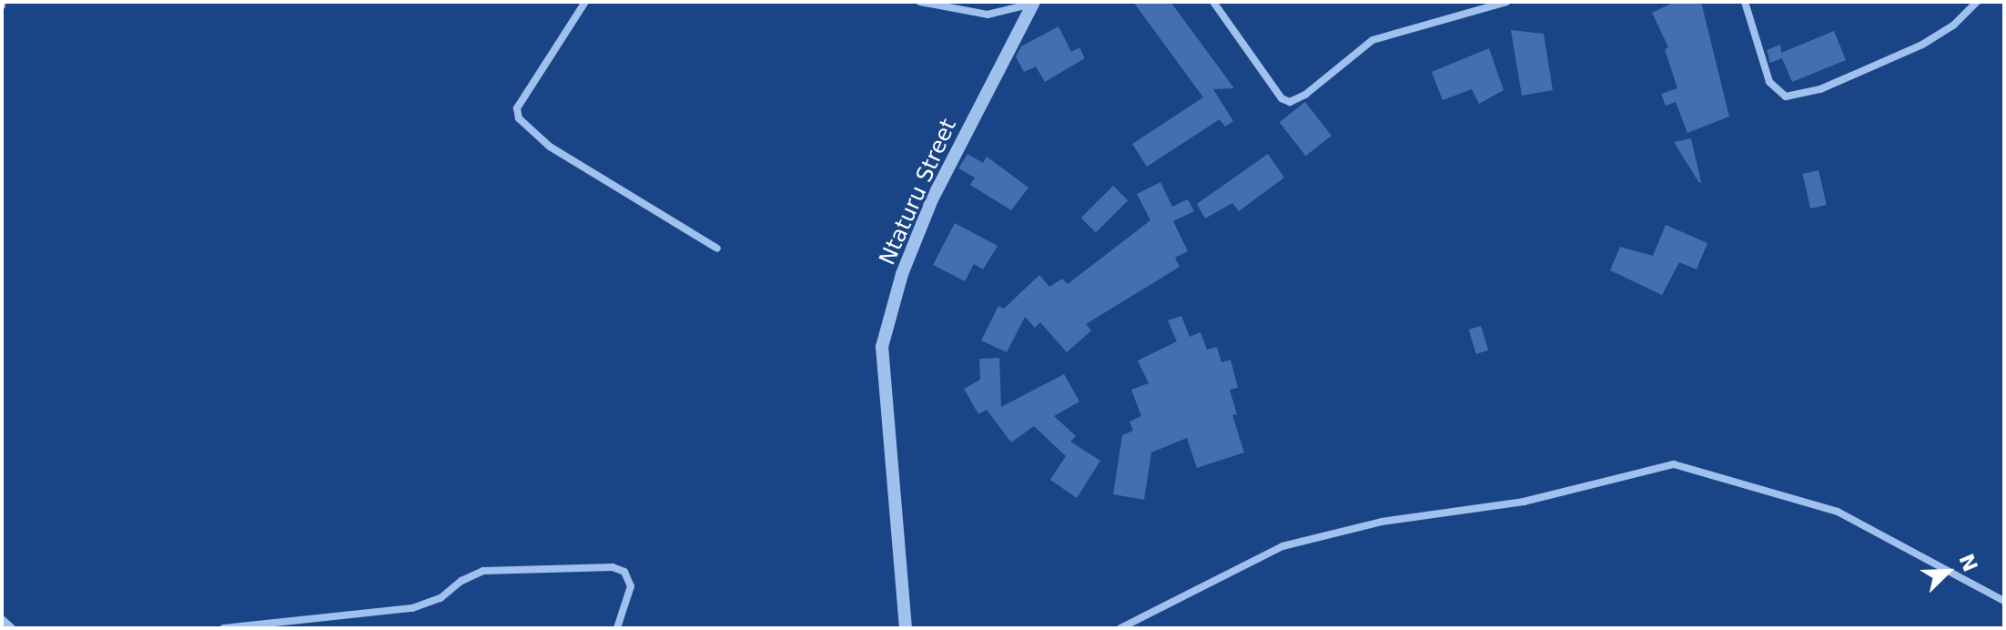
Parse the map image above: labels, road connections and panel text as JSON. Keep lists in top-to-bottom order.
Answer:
{
  "streets": {
    "street": ["Ntaturu Street"]
  },
  "north": "top right"
}
